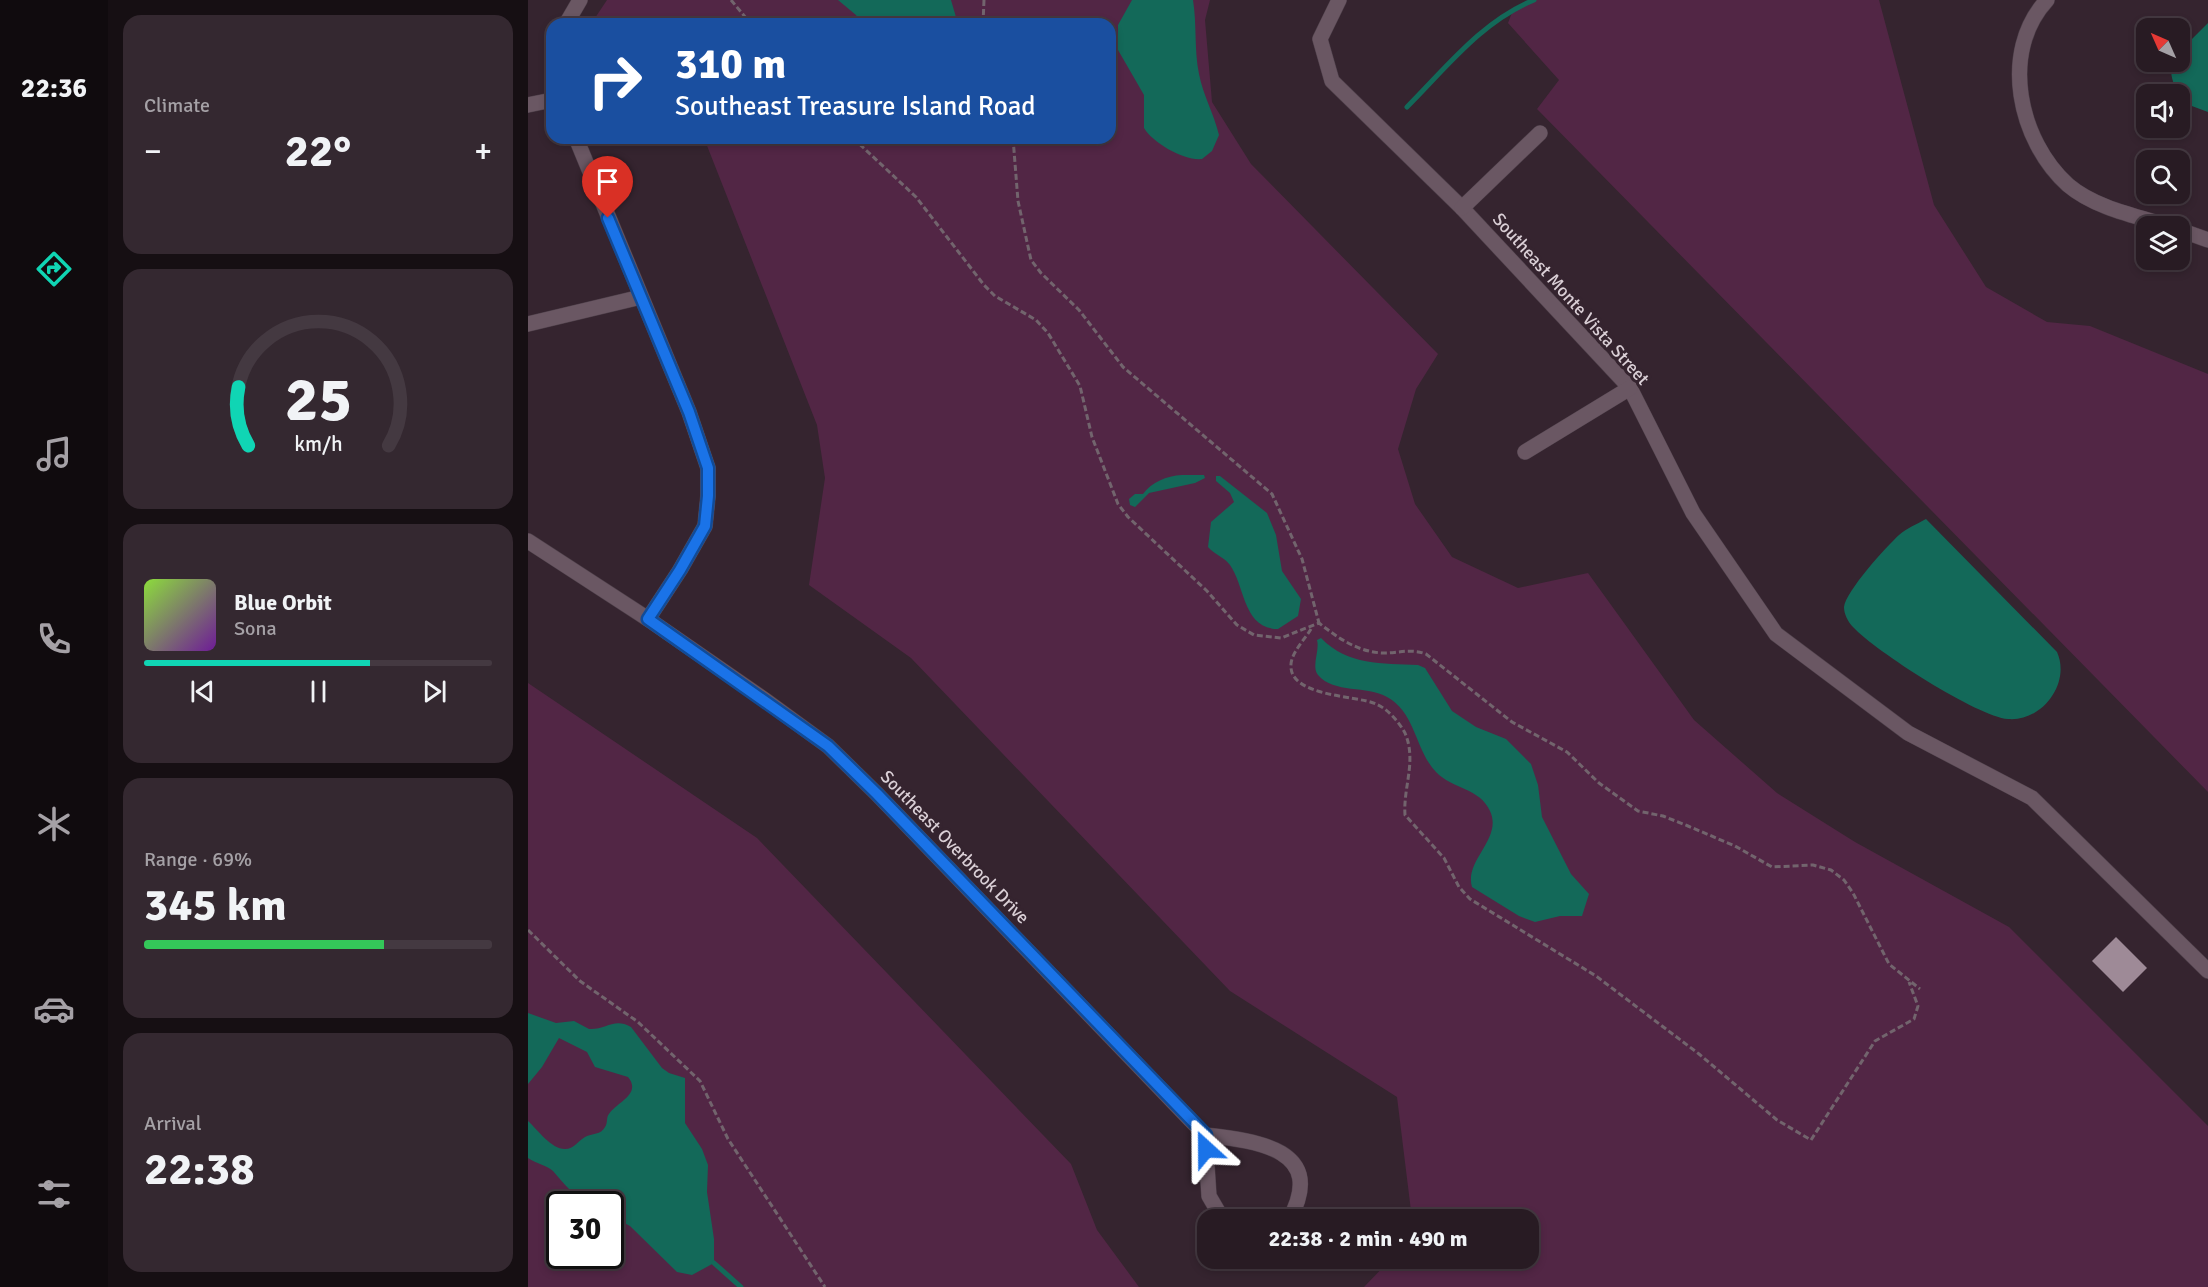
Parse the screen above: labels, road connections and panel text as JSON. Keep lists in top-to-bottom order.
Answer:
{
  "streets": {
    "street": ["Southeast Monte Vista Street", "Southeast Overbrook Drive"]
  },
  "north": "top left",
  "page": {
    "tabs": "22:36",
    "tile": [
      "Climate",
      ["Range · 69%", "345 km"],
      ["Arrival", "22:38"]
    ],
    "turn": ["310 m", "Southeast Treasure Island Road"],
    "heat": ["−", "22°", "+"],
    "song": ["Blue Orbit", "Sona"],
    "limit": "30",
    "trip": "22:38 · 2 min · 490 m",
    "gauge": ["25", "km/h"]
  }
}
